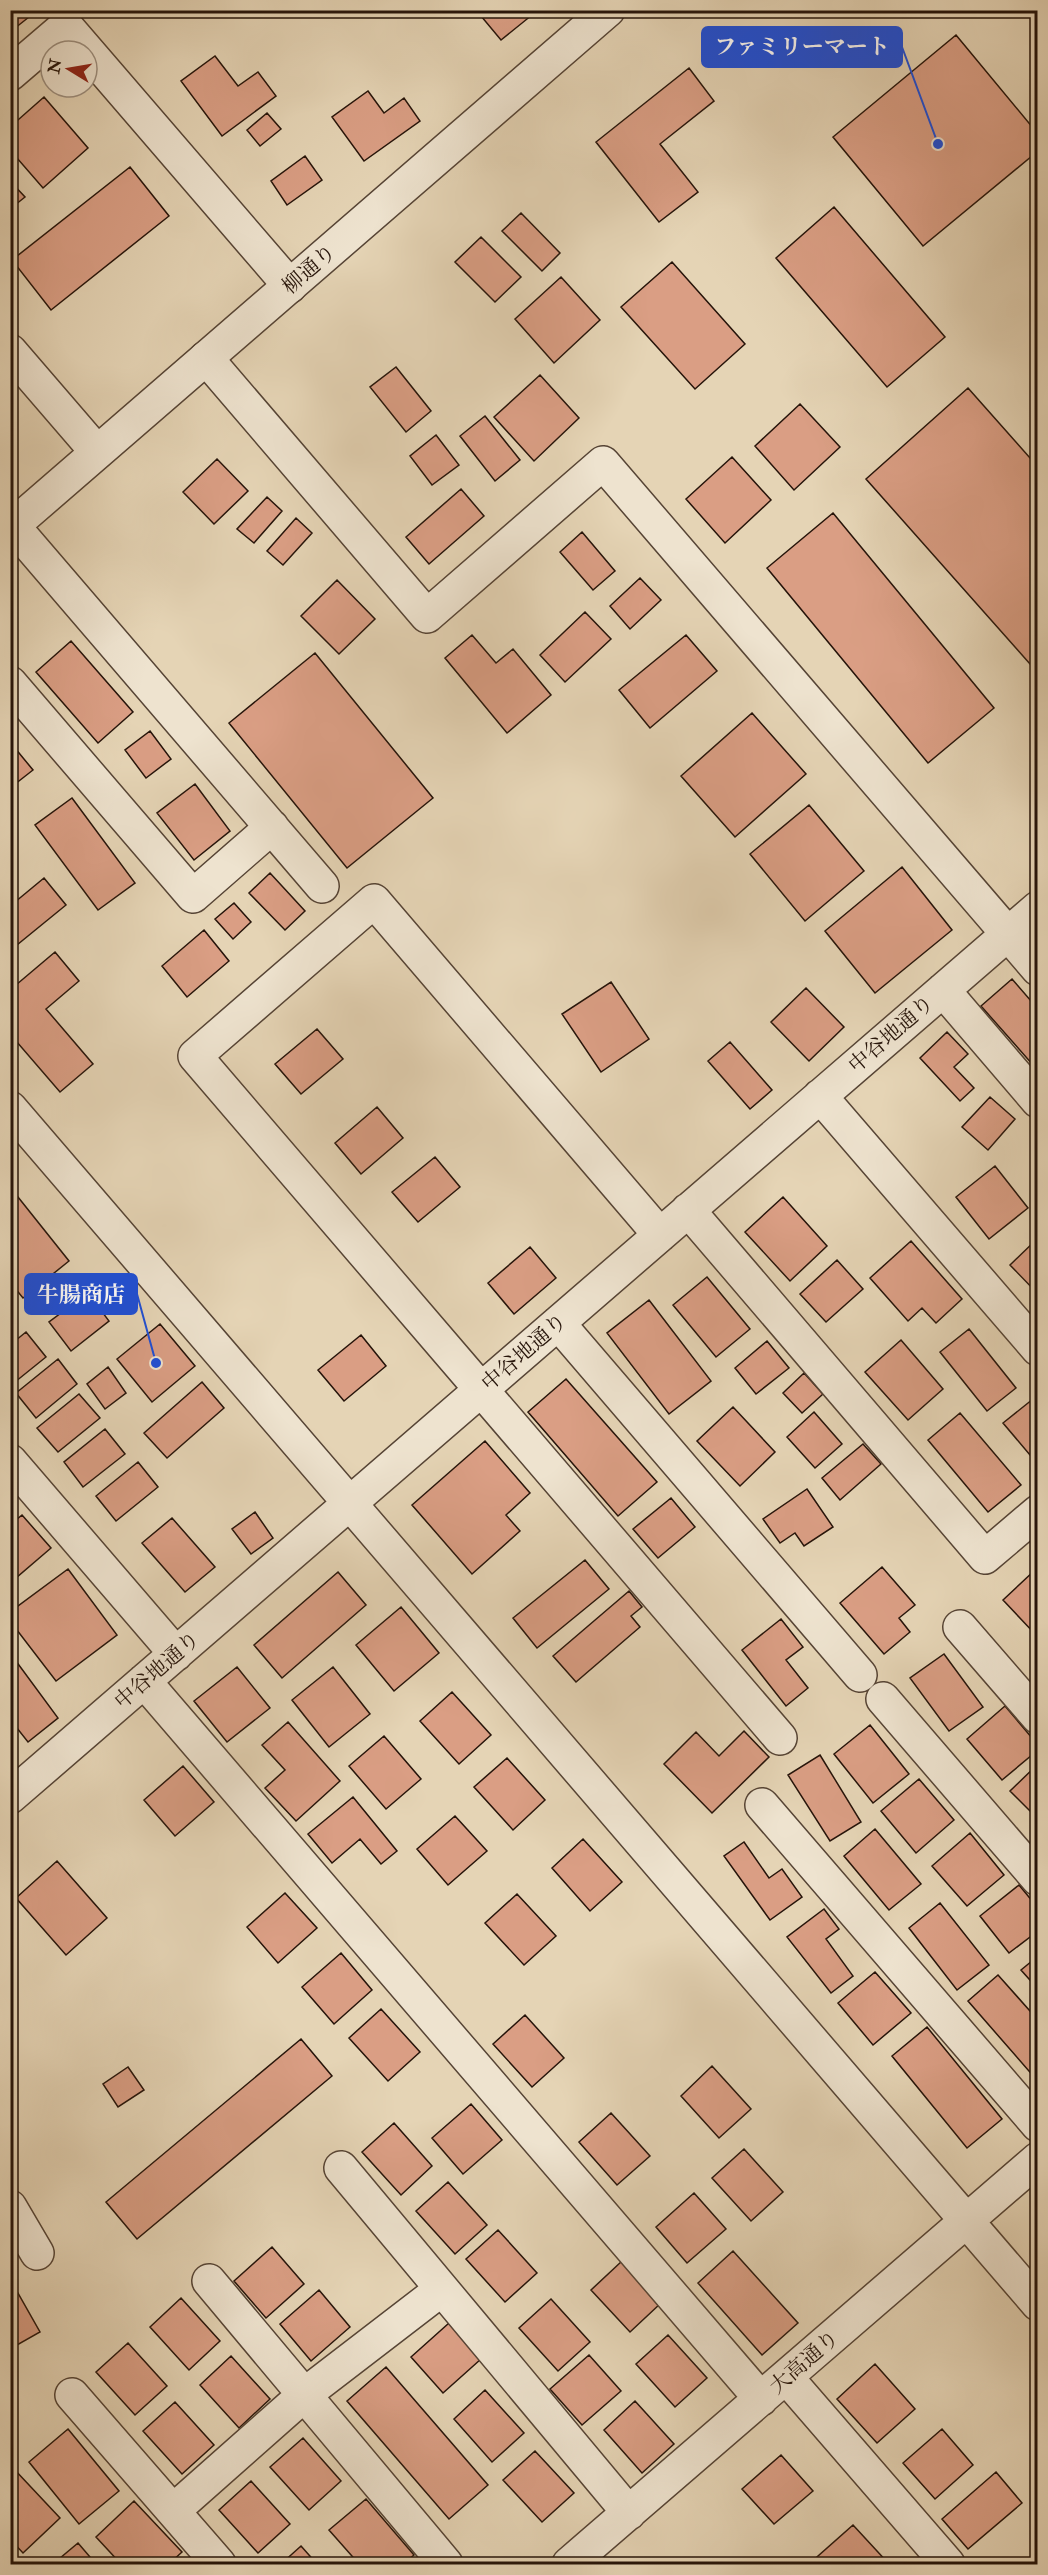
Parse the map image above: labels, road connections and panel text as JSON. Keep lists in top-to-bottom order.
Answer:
{
  "streets": {
    "street": ["柳通り", "中谷地通り", "大高通り"]
  },
  "places": ["ファミリーマート", "牛腸商店"],
  "north": "left"
}
